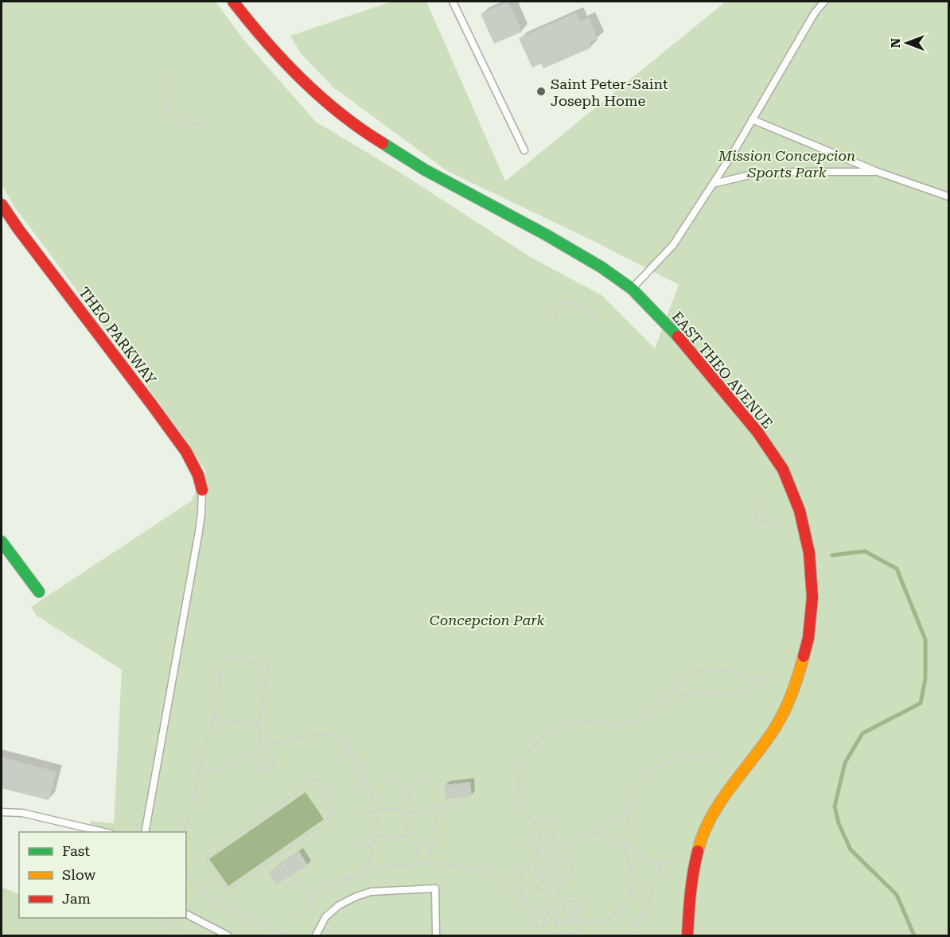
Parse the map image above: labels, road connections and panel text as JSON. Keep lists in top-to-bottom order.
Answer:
{
  "streets": {
    "street": ["THEO PARKWAY", "EAST THEO AVENUE"]
  },
  "parks": ["Mission Concepcion Sports Park", "Concepcion Park"],
  "places": ["Saint Peter-Saint Joseph Home"],
  "legend": ["Fast", "Slow", "Jam"],
  "north": "left"
}
